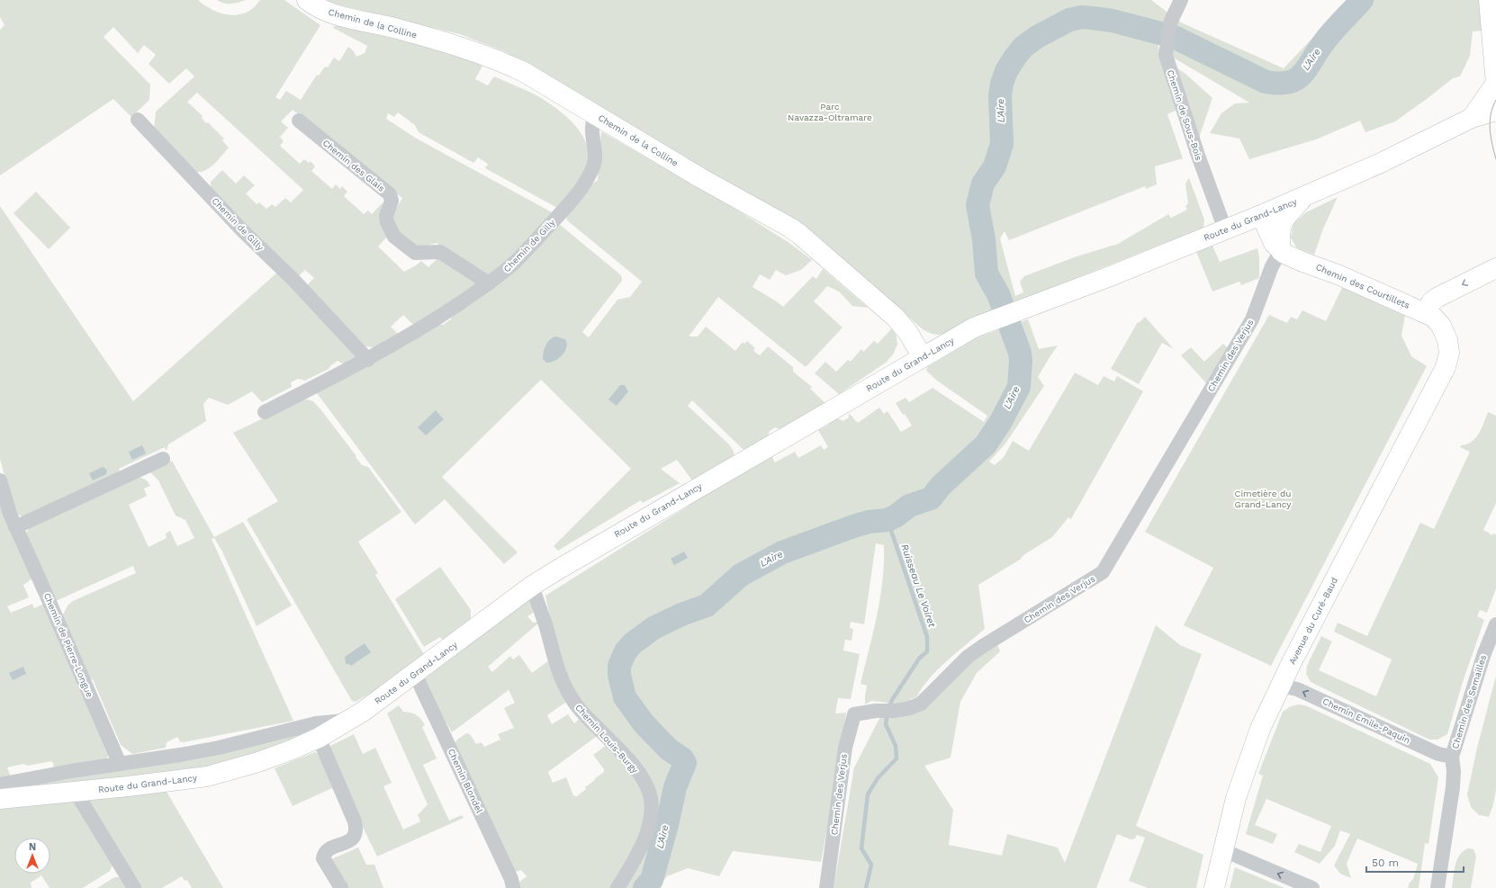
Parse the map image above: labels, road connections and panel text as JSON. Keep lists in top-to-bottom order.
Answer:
{
  "streets": {
    "street": [
      "Chemin de la Colline",
      "Chemin de Sous-Bois",
      "Chemin des Glais",
      "Route du Grand-Lancy",
      "Chemin de Gilly",
      "Chemin des Courtillets",
      "Chemin des Verjus",
      "Avenue du Curé-Baud",
      "Chemin de Pierre-Longue",
      "Chemin des Semailles",
      "Chemin Emile-Paquin",
      "Chemin Louis-Burgy",
      "Chemin Blondel"
    ]
  },
  "crossings": [
    ["Chemin de la Colline", "Route du Grand-Lancy"],
    ["Chemin de la Colline", "Chemin de Gilly"],
    ["Chemin de Sous-Bois", "Route du Grand-Lancy"],
    ["Chemin des Glais", "Chemin de Gilly"],
    ["Route du Grand-Lancy", "Chemin des Courtillets"],
    ["Route du Grand-Lancy", "Chemin de Pierre-Longue"],
    ["Route du Grand-Lancy", "Chemin Louis-Burgy"],
    ["Route du Grand-Lancy", "Chemin Blondel"],
    ["Chemin des Courtillets", "Chemin des Verjus"],
    ["Chemin des Courtillets", "Avenue du Curé-Baud"],
    ["Avenue du Curé-Baud", "Chemin Emile-Paquin"],
    ["Chemin des Semailles", "Chemin Emile-Paquin"]
  ],
  "one_way": ["Chemin Emile-Paquin"],
  "water": ["L'Aire", "Ruisseau Le Voiret"],
  "parks": ["Parc Navazza-Oltramare", "Cimetière du Grand-Lancy"],
  "scale_bar": "50 m",
  "north": "top"
}
